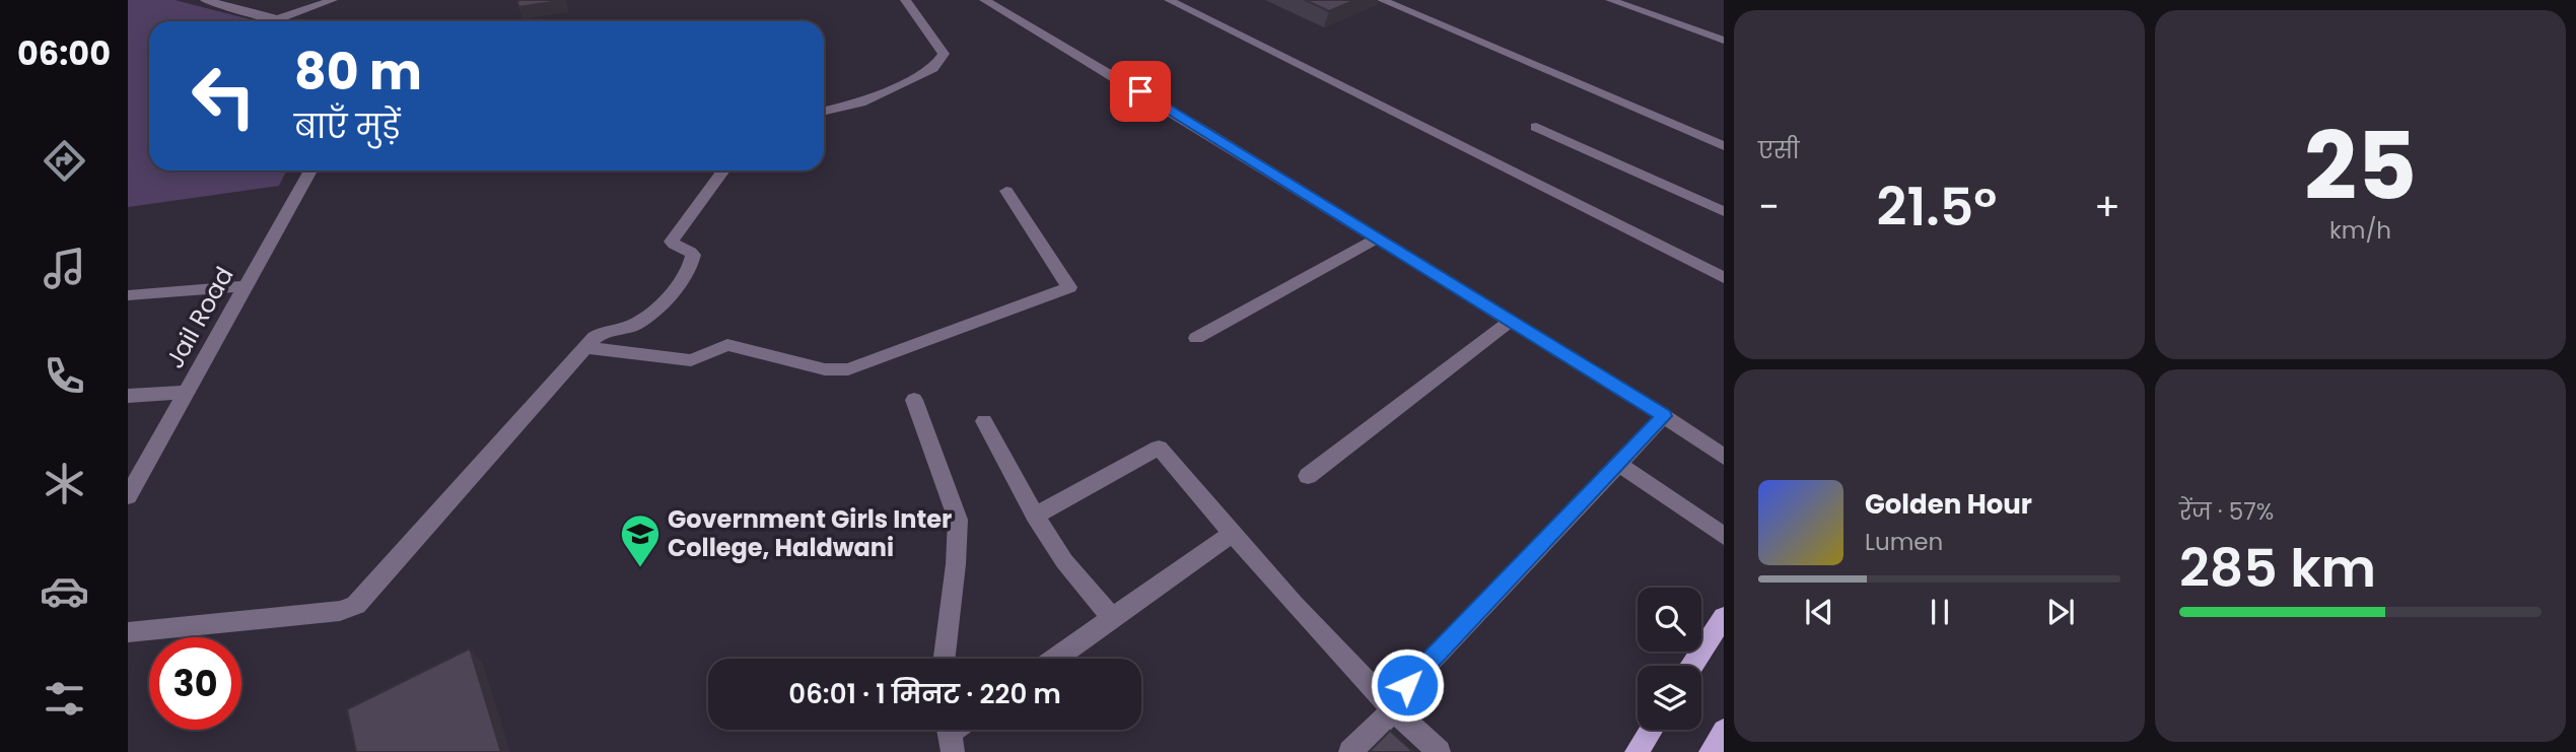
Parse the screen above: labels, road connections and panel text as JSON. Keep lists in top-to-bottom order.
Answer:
{
  "streets": {
    "street": ["Jail Road"]
  },
  "places": {
    "school or university": ["Government Girls Inter College, Haldwani"]
  },
  "page": {
    "tabs": "06:00",
    "tile": [
      "एसी",
      ["25", "km/h"],
      ["रेंज · 57%", "285 km"]
    ],
    "turn": ["80 m", "बाएँ मुड़ें"],
    "heat": ["−", "21.5°", "+"],
    "song": ["Golden Hour", "Lumen"],
    "limit": "30",
    "trip": "06:01 · 1 मिनट · 220 m"
  }
}
